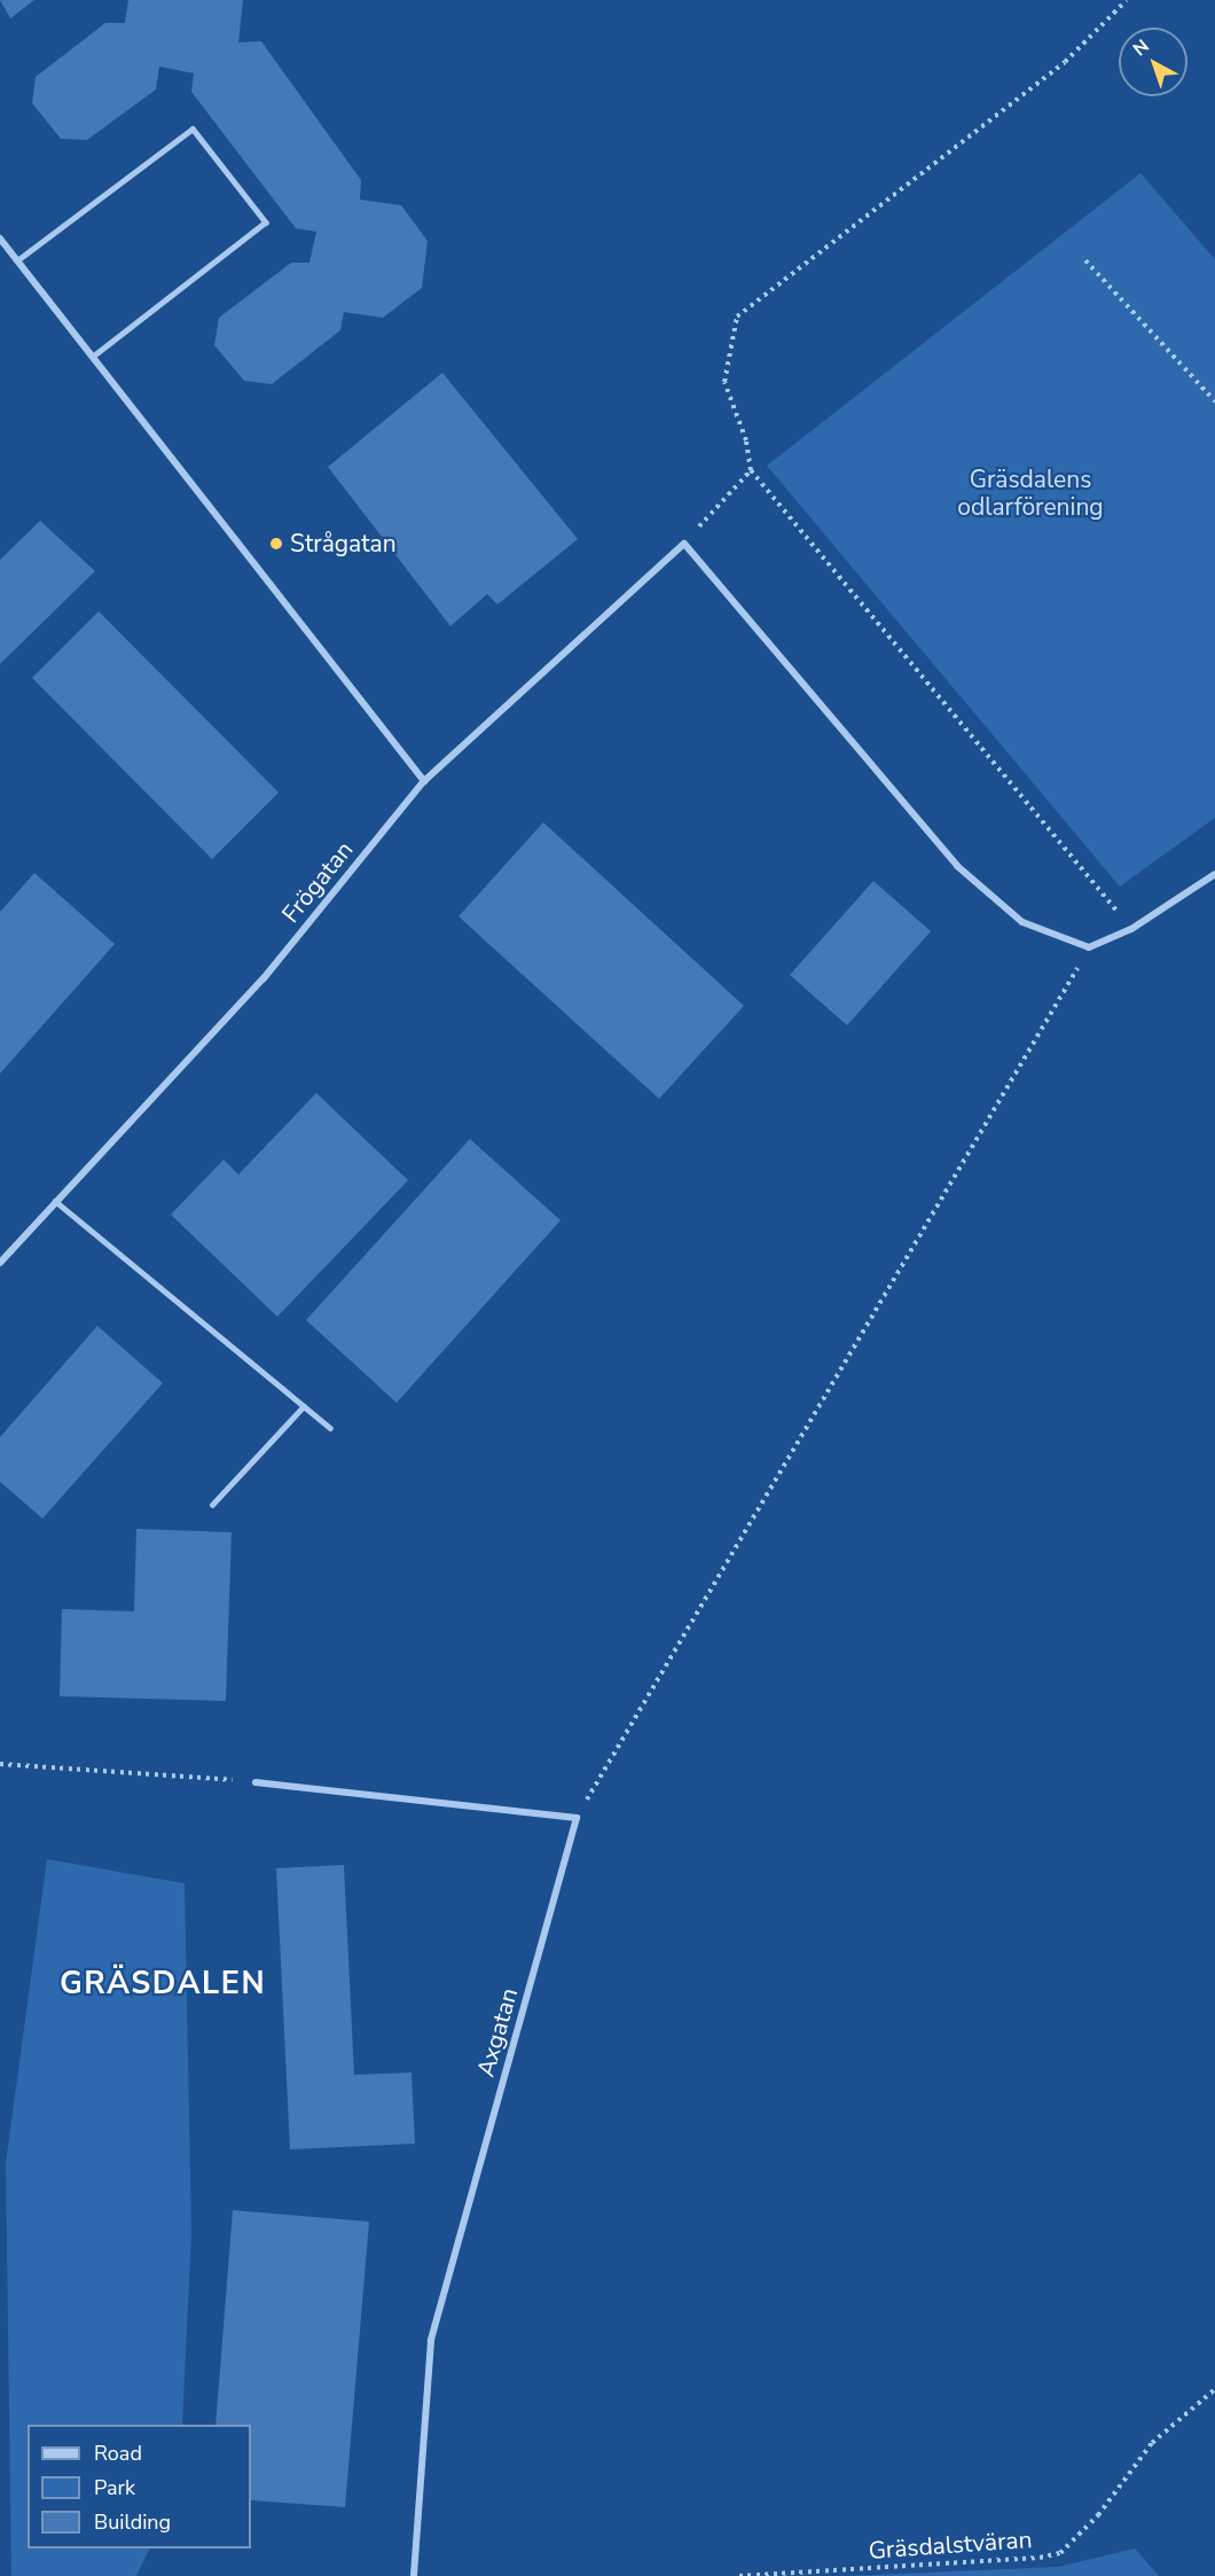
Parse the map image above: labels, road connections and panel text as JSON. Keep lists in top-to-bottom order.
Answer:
{
  "streets": {
    "street": ["Frögatan", "Axgatan"],
    "path": ["Gräsdalstväran"]
  },
  "districts": ["GRÄSDALEN"],
  "parks": ["Gräsdalens odlarförening"],
  "places": ["Strågatan"],
  "legend": ["Road", "Park", "Building"],
  "north": "top left"
}
